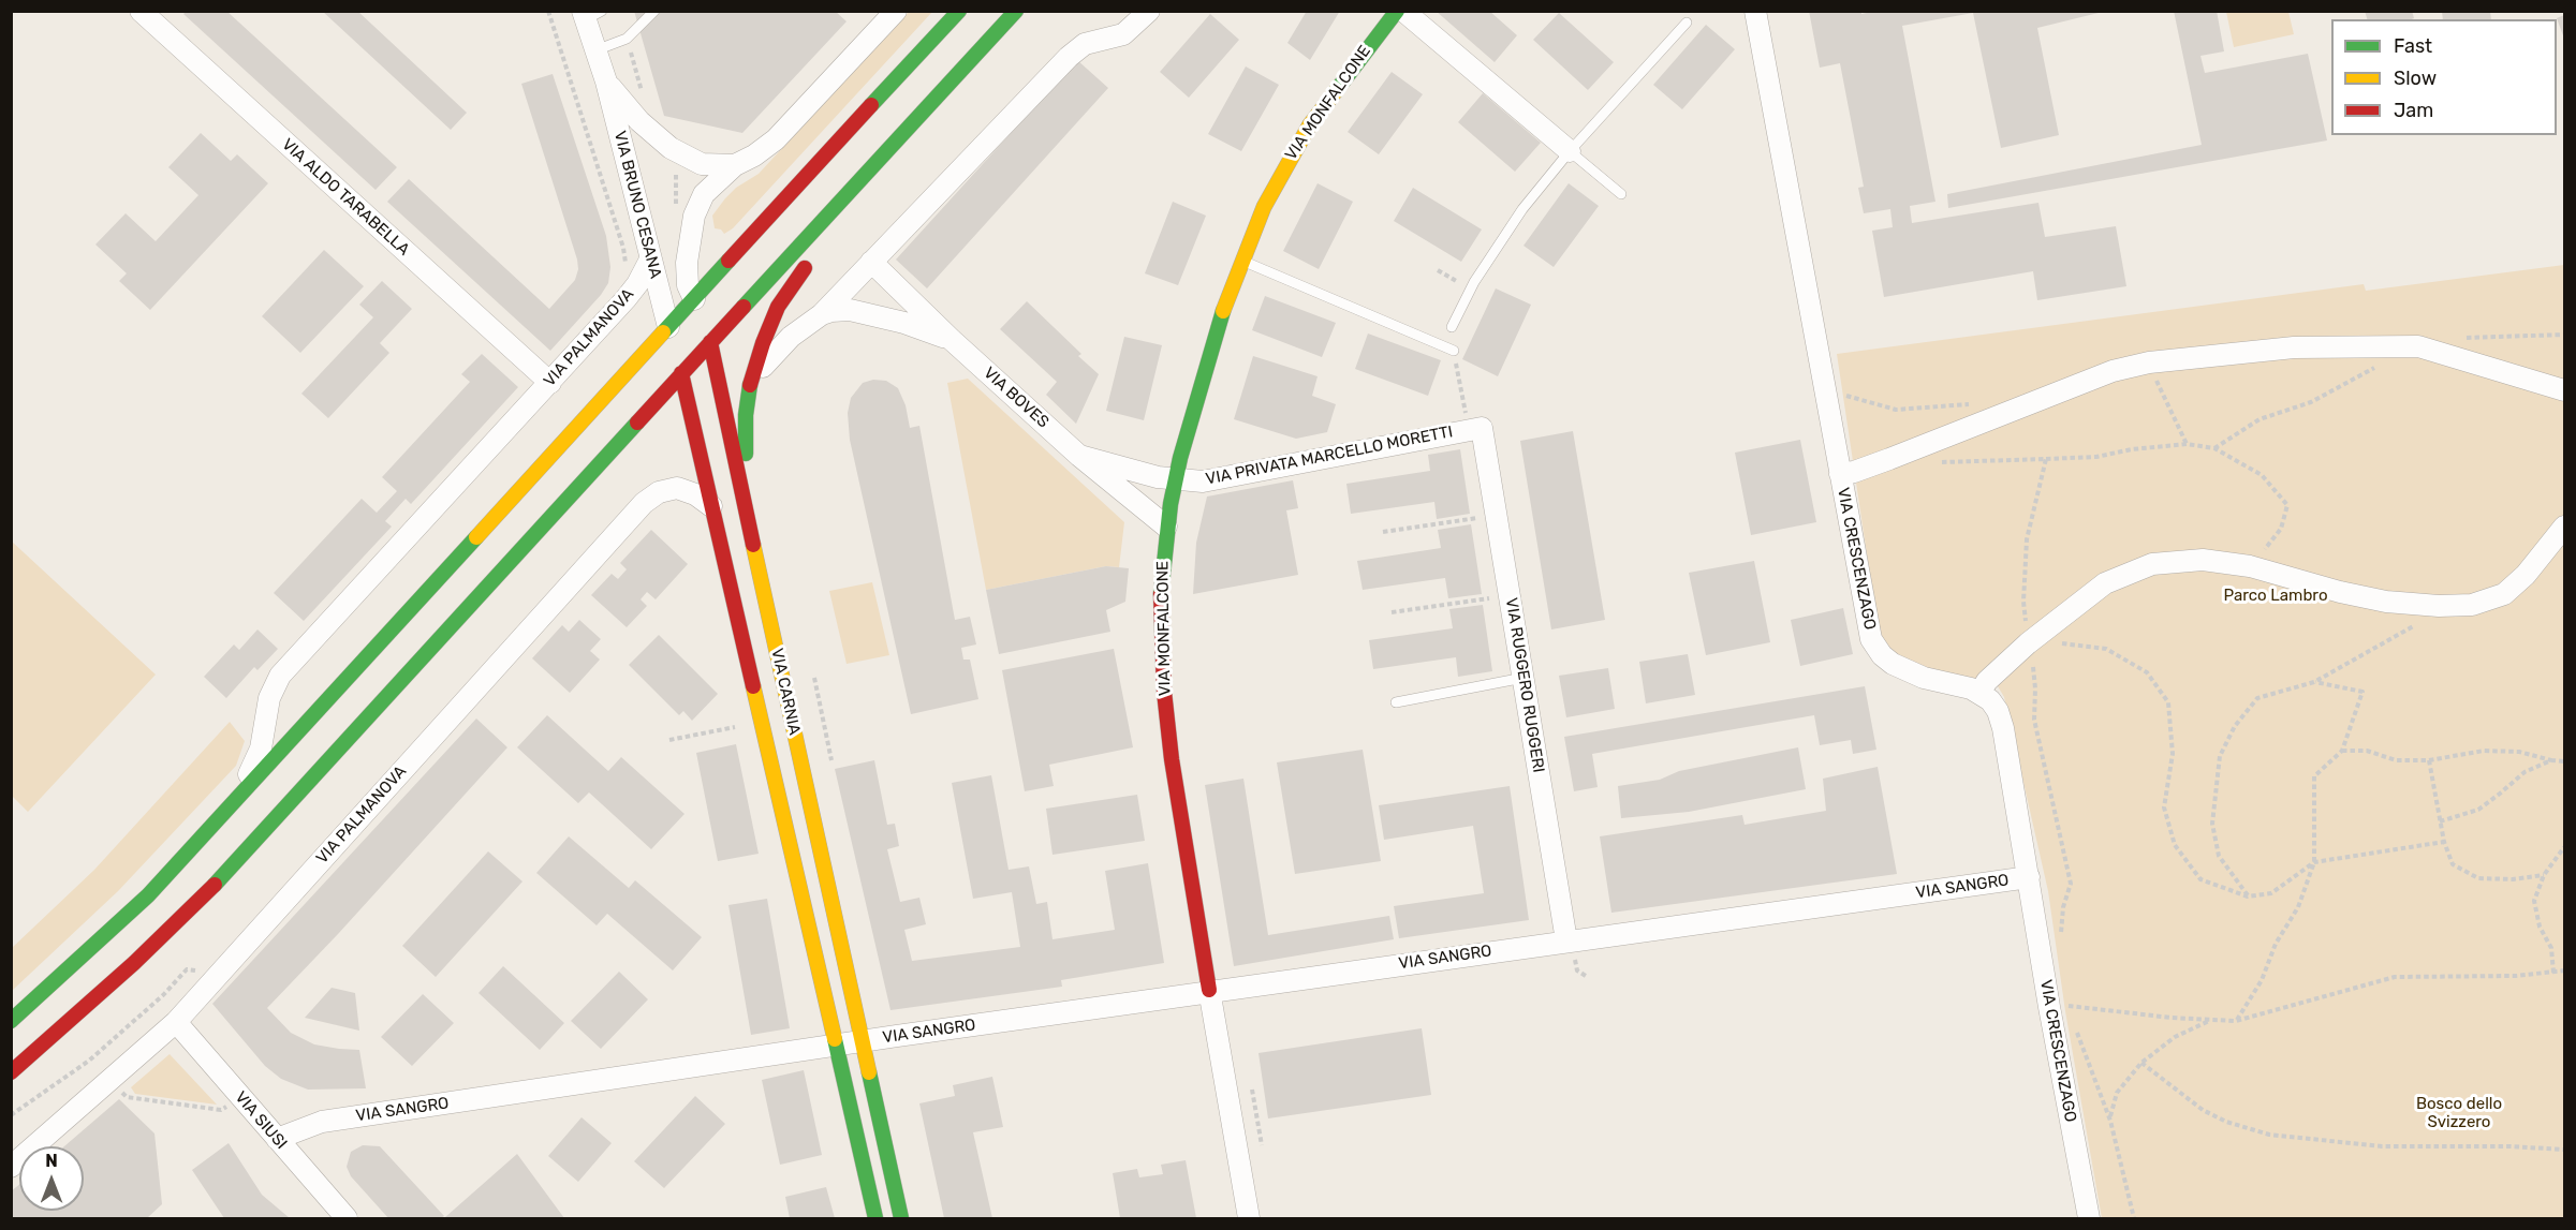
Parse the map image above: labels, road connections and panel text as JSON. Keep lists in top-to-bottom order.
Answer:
{
  "streets": {
    "main road": ["VIA MONFALCONE", "VIA PALMANOVA", "VIA CARNIA"],
    "street": [
      "VIA ALDO TARABELLA",
      "VIA BRUNO CESANA",
      "VIA BOVES",
      "VIA PRIVATA MARCELLO MORETTI",
      "VIA CRESCENZAGO",
      "VIA RUGGERO RUGGERI",
      "VIA SANGRO",
      "VIA SIUSI"
    ]
  },
  "crossings": [
    ["VIA MONFALCONE", "VIA BOVES"],
    ["VIA MONFALCONE", "VIA PRIVATA MARCELLO MORETTI"],
    ["VIA MONFALCONE", "VIA SANGRO"],
    ["VIA ALDO TARABELLA", "VIA PALMANOVA"],
    ["VIA BRUNO CESANA", "VIA PALMANOVA"],
    ["VIA PALMANOVA", "VIA CARNIA"],
    ["VIA PALMANOVA", "VIA SIUSI"],
    ["VIA BOVES", "VIA PRIVATA MARCELLO MORETTI"],
    ["VIA PRIVATA MARCELLO MORETTI", "VIA RUGGERO RUGGERI"],
    ["VIA CRESCENZAGO", "VIA SANGRO"],
    ["VIA RUGGERO RUGGERI", "VIA SANGRO"],
    ["VIA CARNIA", "VIA SANGRO"],
    ["VIA SANGRO", "VIA SIUSI"]
  ],
  "parks": ["Parco Lambro", "Bosco dello Svizzero"],
  "legend": ["Fast", "Slow", "Jam"],
  "north": "top"
}
